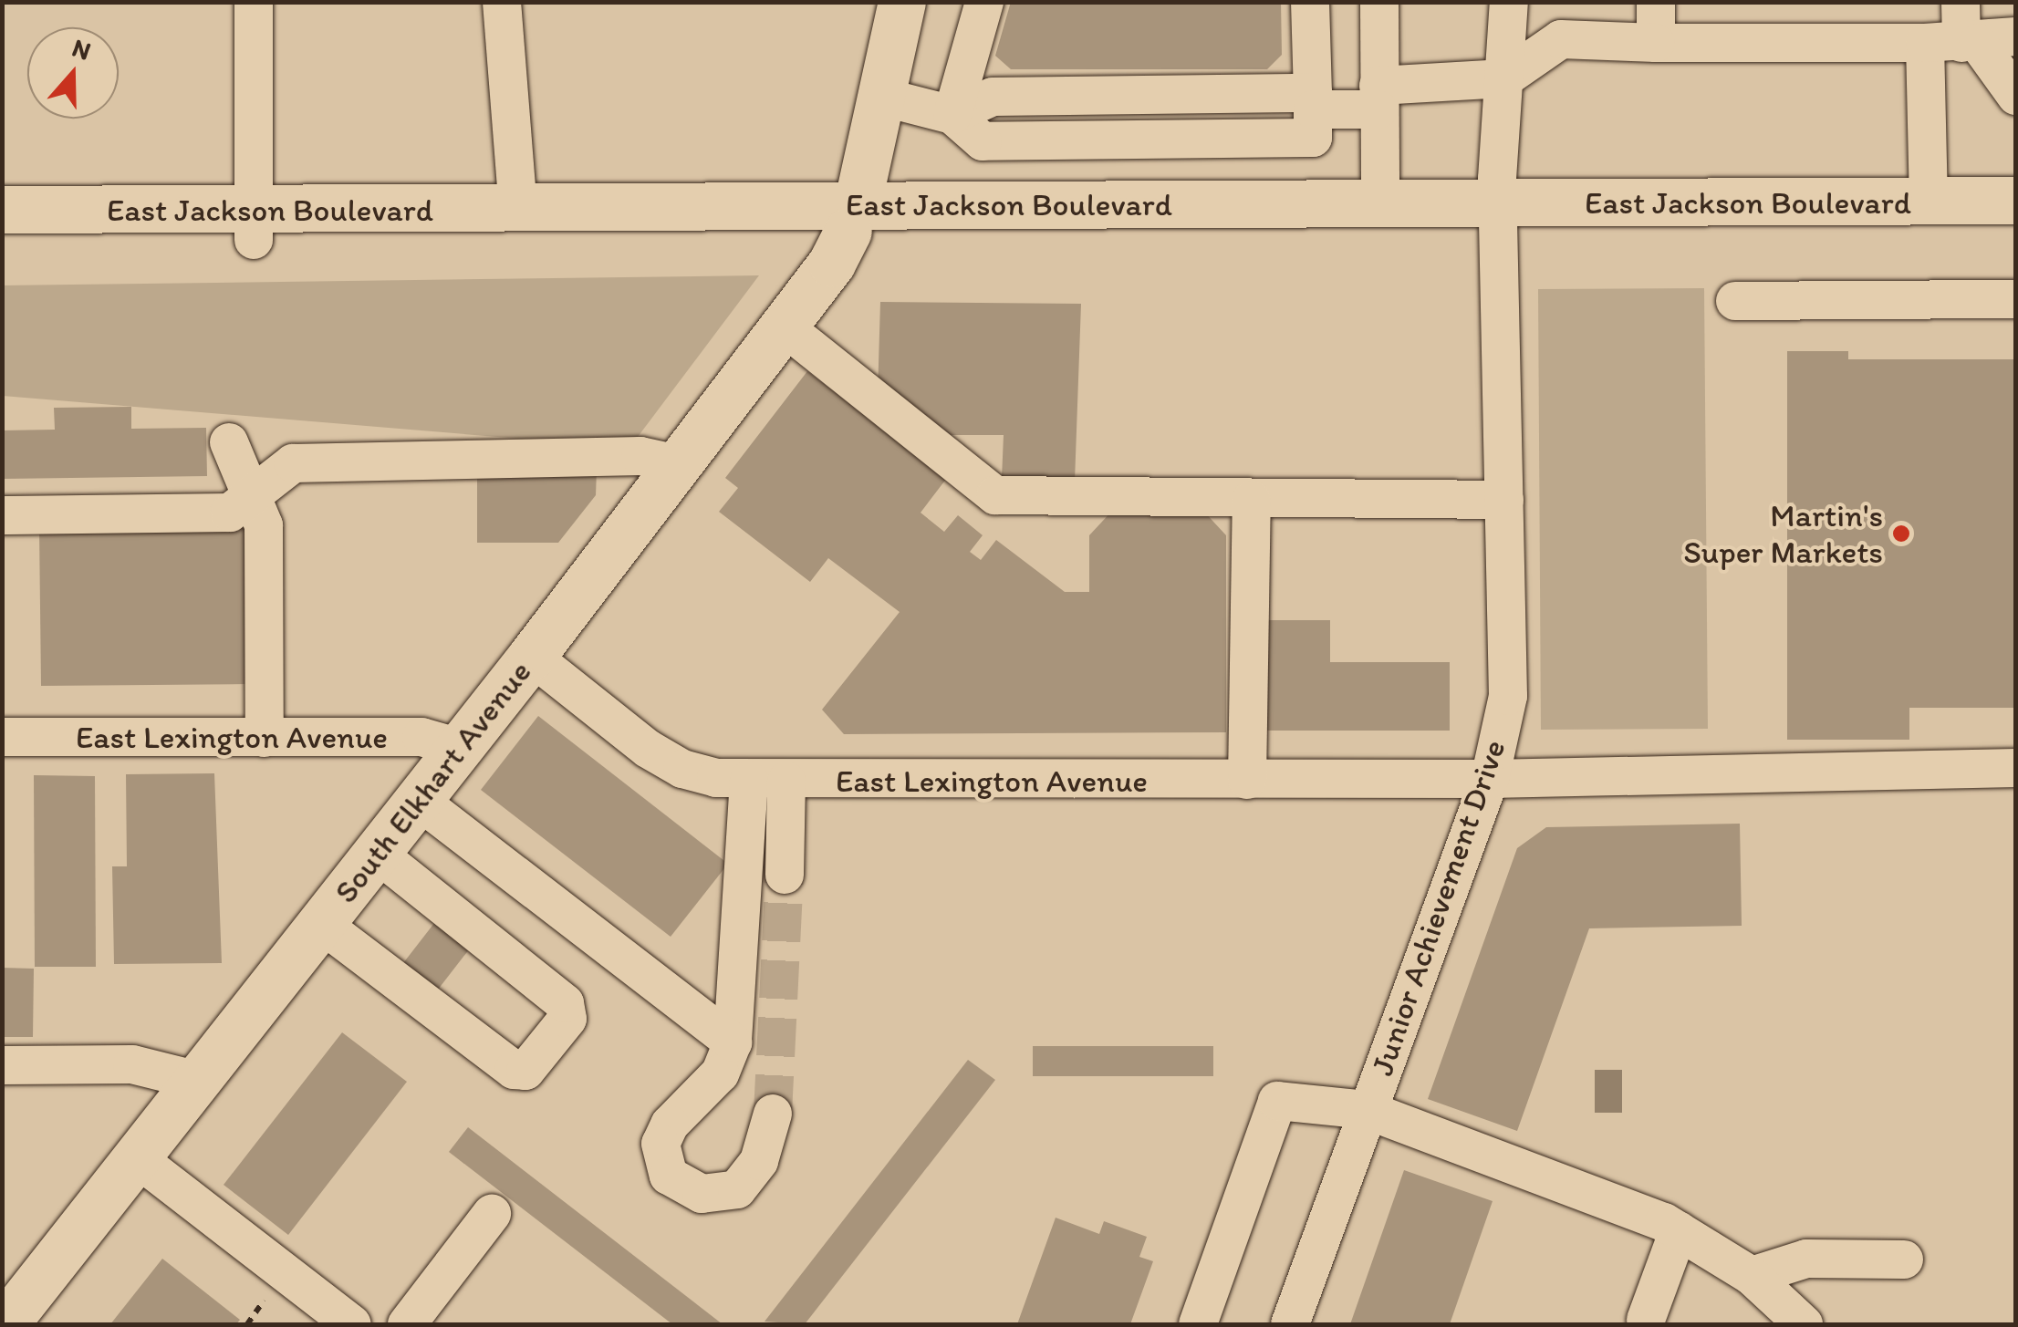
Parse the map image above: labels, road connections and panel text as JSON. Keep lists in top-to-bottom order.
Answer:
{
  "streets": {
    "main road": ["East Jackson Boulevard", "South Elkhart Avenue"],
    "street": ["East Lexington Avenue", "Junior Achievement Drive"]
  },
  "crossings": [
    ["East Jackson Boulevard", "South Elkhart Avenue"],
    ["East Jackson Boulevard", "Junior Achievement Drive"],
    ["East Lexington Avenue", "South Elkhart Avenue"],
    ["East Lexington Avenue", "Junior Achievement Drive"]
  ],
  "places": ["Martin's Super Markets"],
  "north": "top"
}
